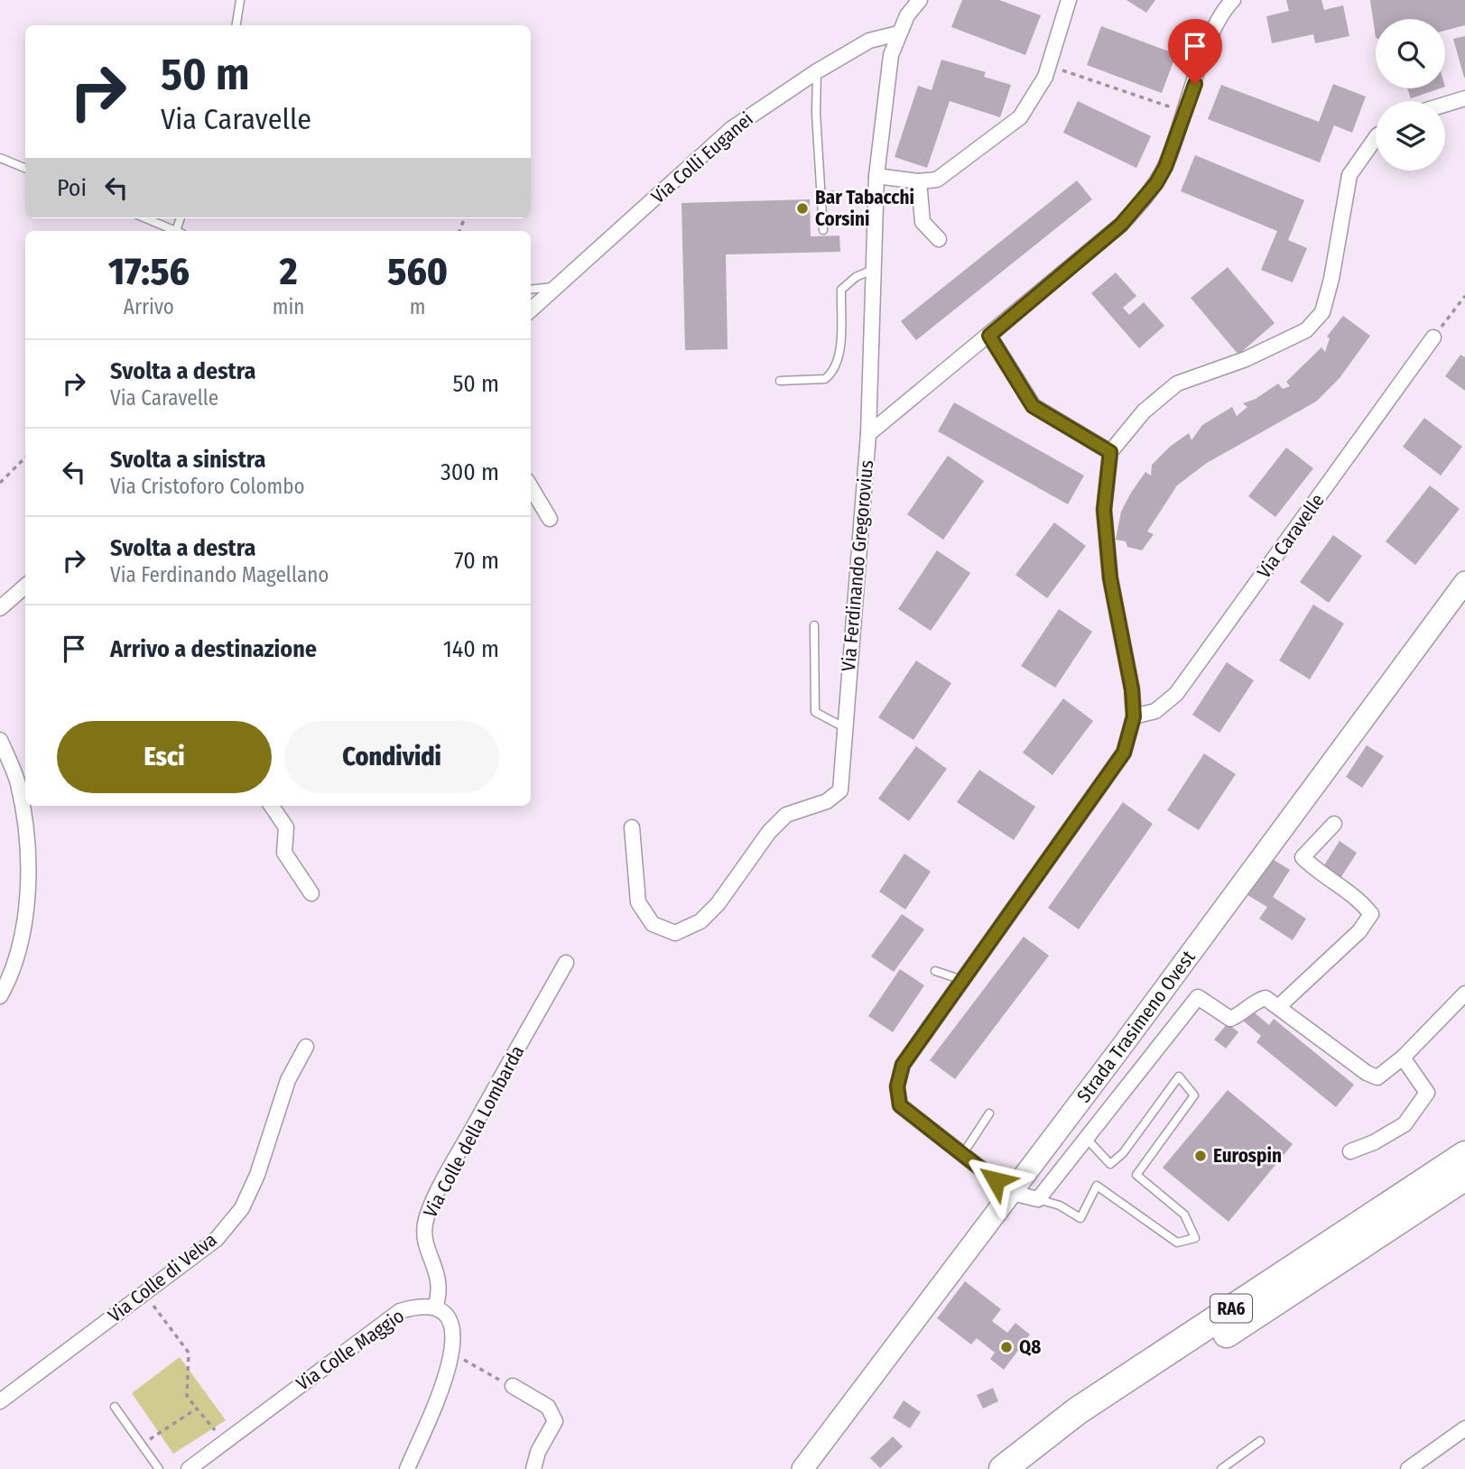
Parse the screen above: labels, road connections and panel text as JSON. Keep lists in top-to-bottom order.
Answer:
{
  "streets": {
    "highway": ["RA6"],
    "main road": ["Strada Trasimeno Ovest"],
    "street": [
      "Via Colli Euganei",
      "Via Caravelle",
      "Via Ferdinando Gregorovius",
      "Via Colle della Lombarda",
      "Via Colle di Velva",
      "Via Colle Maggio"
    ]
  },
  "crossings": [
    ["Via Colli Euganei", "Via Ferdinando Gregorovius"],
    ["Via Colle della Lombarda", "Via Colle Maggio"]
  ],
  "places": ["Bar Tabacchi Corsini", "Eurospin", "Q8"],
  "page": {
    "turn": ["50 m", "Via Caravelle"],
    "then": "Poi",
    "eta": [
      "17:56",
      "Arrivo",
      "2",
      "min",
      "560",
      "m"
    ],
    "list": [
      {
        "name": "Svolta a destra",
        "note": "Via Caravelle",
        "value": "50 m"
      },
      {
        "name": "Svolta a sinistra",
        "note": "Via Cristoforo Colombo",
        "value": "300 m"
      },
      {
        "name": "Svolta a destra",
        "note": "Via Ferdinando Magellano",
        "value": "70 m"
      },
      {
        "name": "Arrivo a destinazione",
        "value": "140 m"
      }
    ],
    "buttons": ["Esci", "Condividi"]
  }
}
